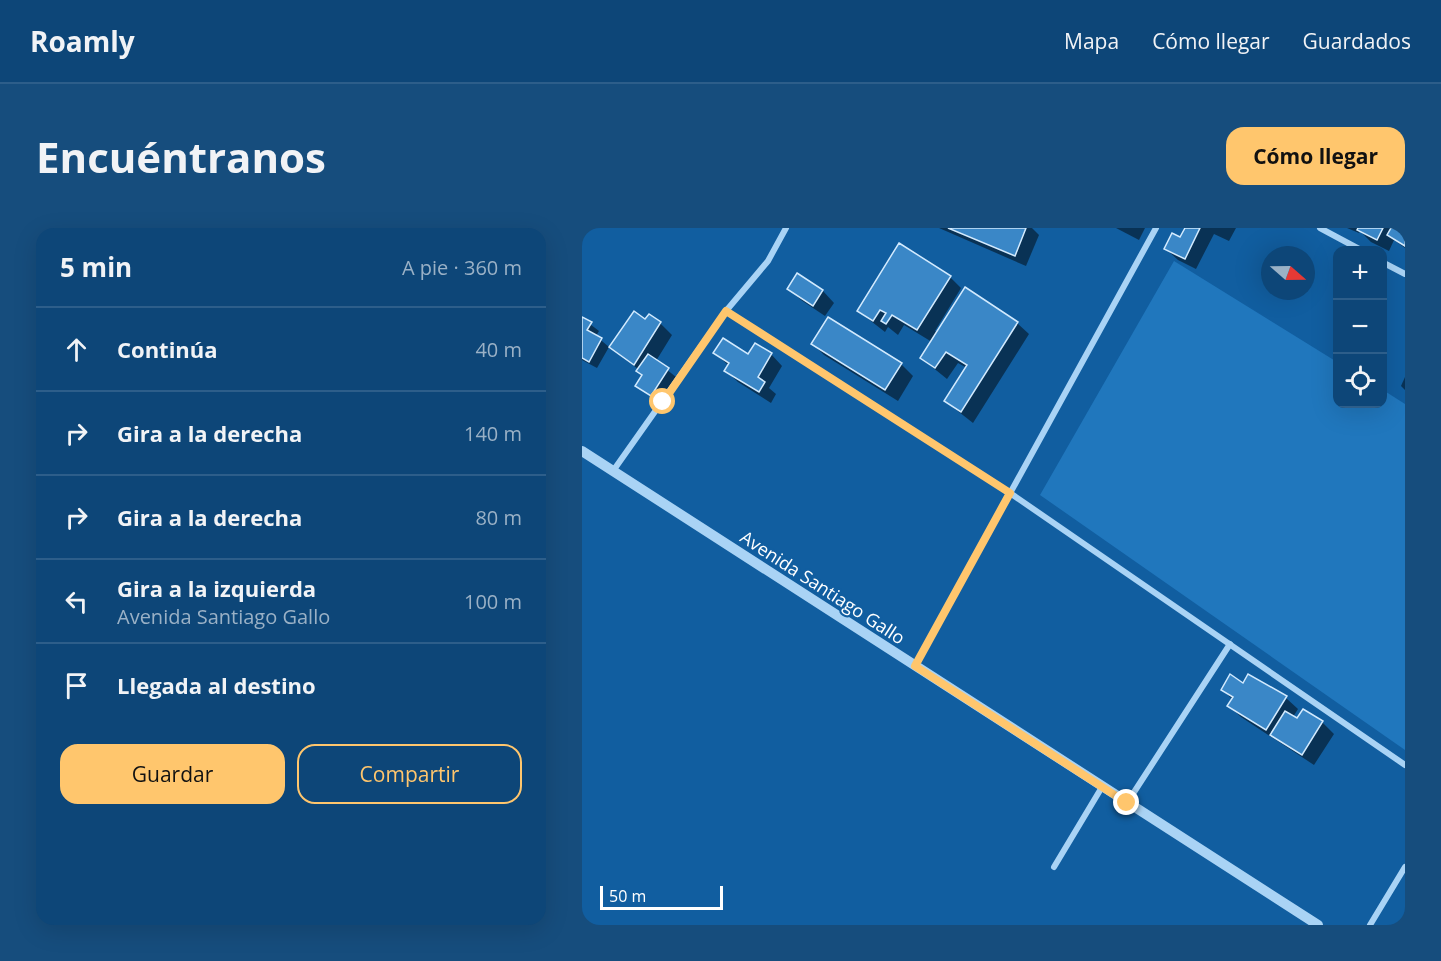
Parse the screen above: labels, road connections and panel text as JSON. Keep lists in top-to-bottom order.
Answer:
{
  "streets": {
    "street": ["Avenida Santiago Gallo"]
  },
  "scale_bar": "50 m",
  "north": "right",
  "page": {
    "header": "Roamly",
    "nav": ["Mapa", "Cómo llegar", "Guardados"],
    "buttons": [
      "Cómo llegar",
      ["Guardar", "Compartir"]
    ],
    "title": "Encuéntranos",
    "heading": ["5 min", "A pie · 360 m"],
    "map_buttons": ["+", "−"],
    "list": [
      ["Continúa", "40 m"],
      ["Gira a la derecha", "140 m"],
      ["Gira a la derecha", "80 m"],
      ["Gira a la izquierda", "Avenida Santiago Gallo", "100 m"],
      "Llegada al destino"
    ],
    "scale": "50 m"
  }
}
